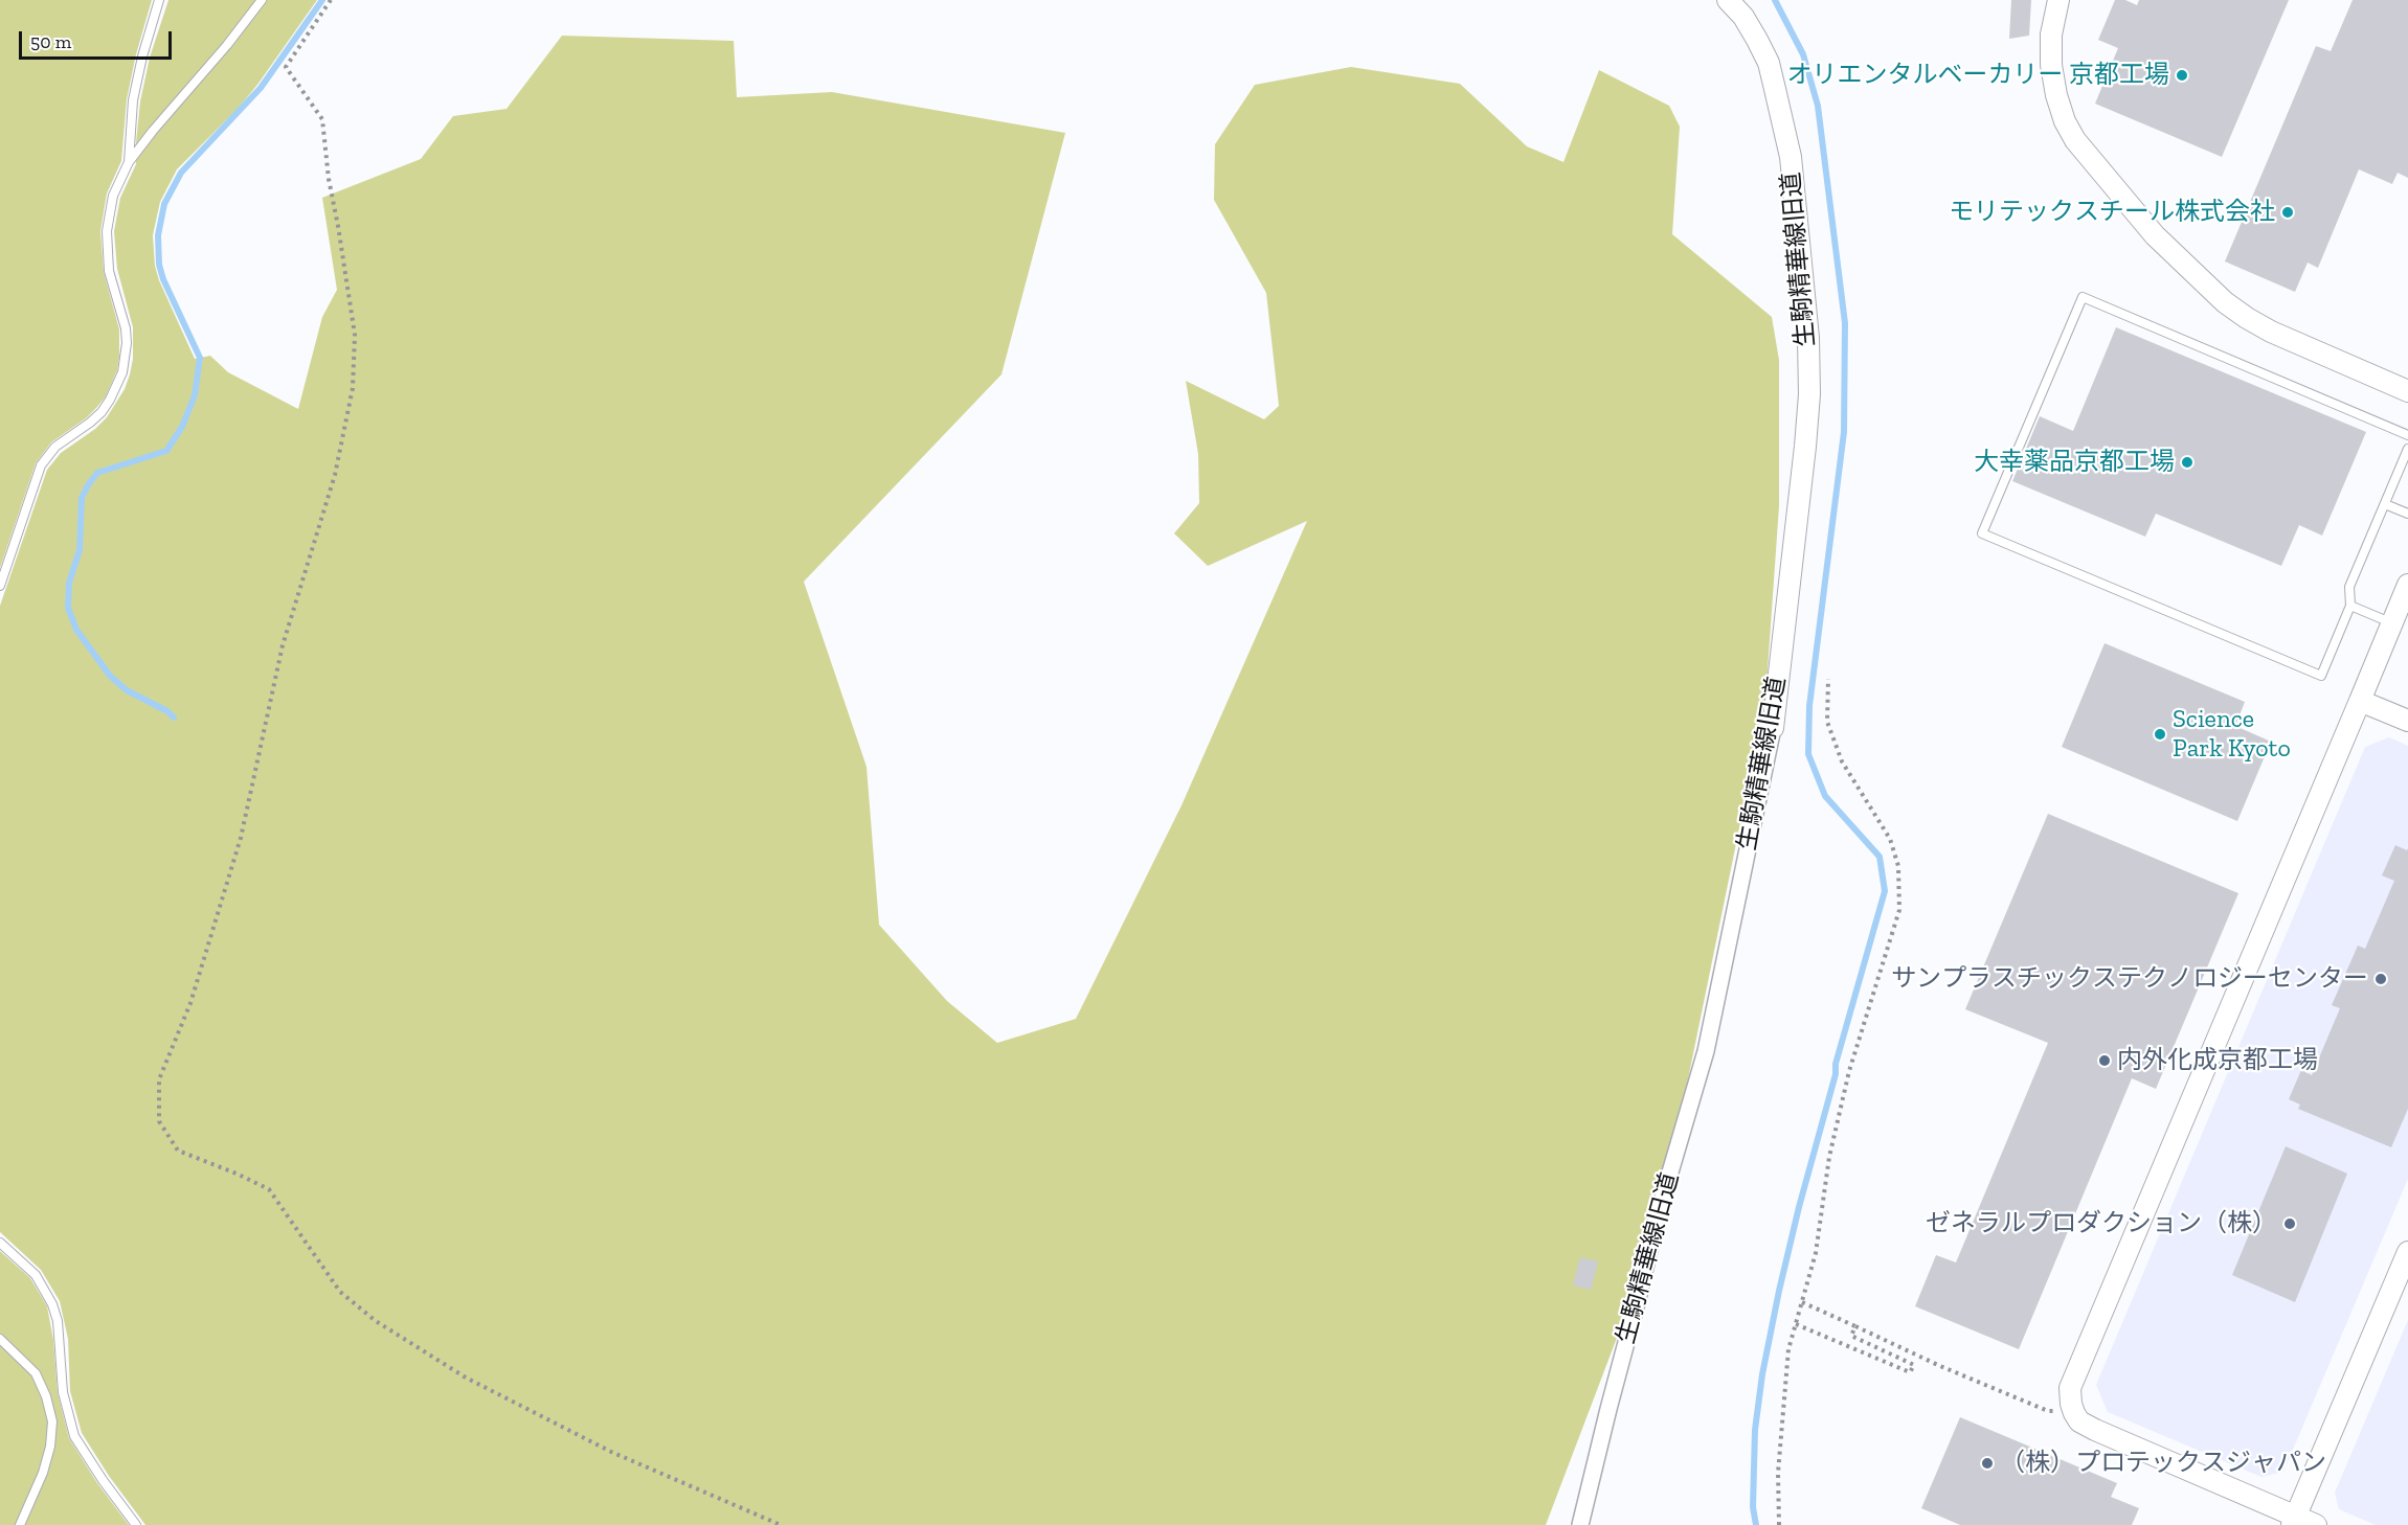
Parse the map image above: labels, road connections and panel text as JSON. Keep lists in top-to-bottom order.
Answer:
{
  "streets": {
    "street": ["生駒精華線旧道"]
  },
  "places": [
    "オリエンタルベーカリー 京都工場",
    "モリテックスチール株式会社",
    "大幸薬品京都工場",
    "Science Park Kyoto",
    "サンプラスチックステクノロジーセンター",
    "内外化成京都工場",
    "ゼネラルプロダクション（株）",
    "（株）プロテックスジャパン"
  ],
  "scale_bar": "50 m"
}
